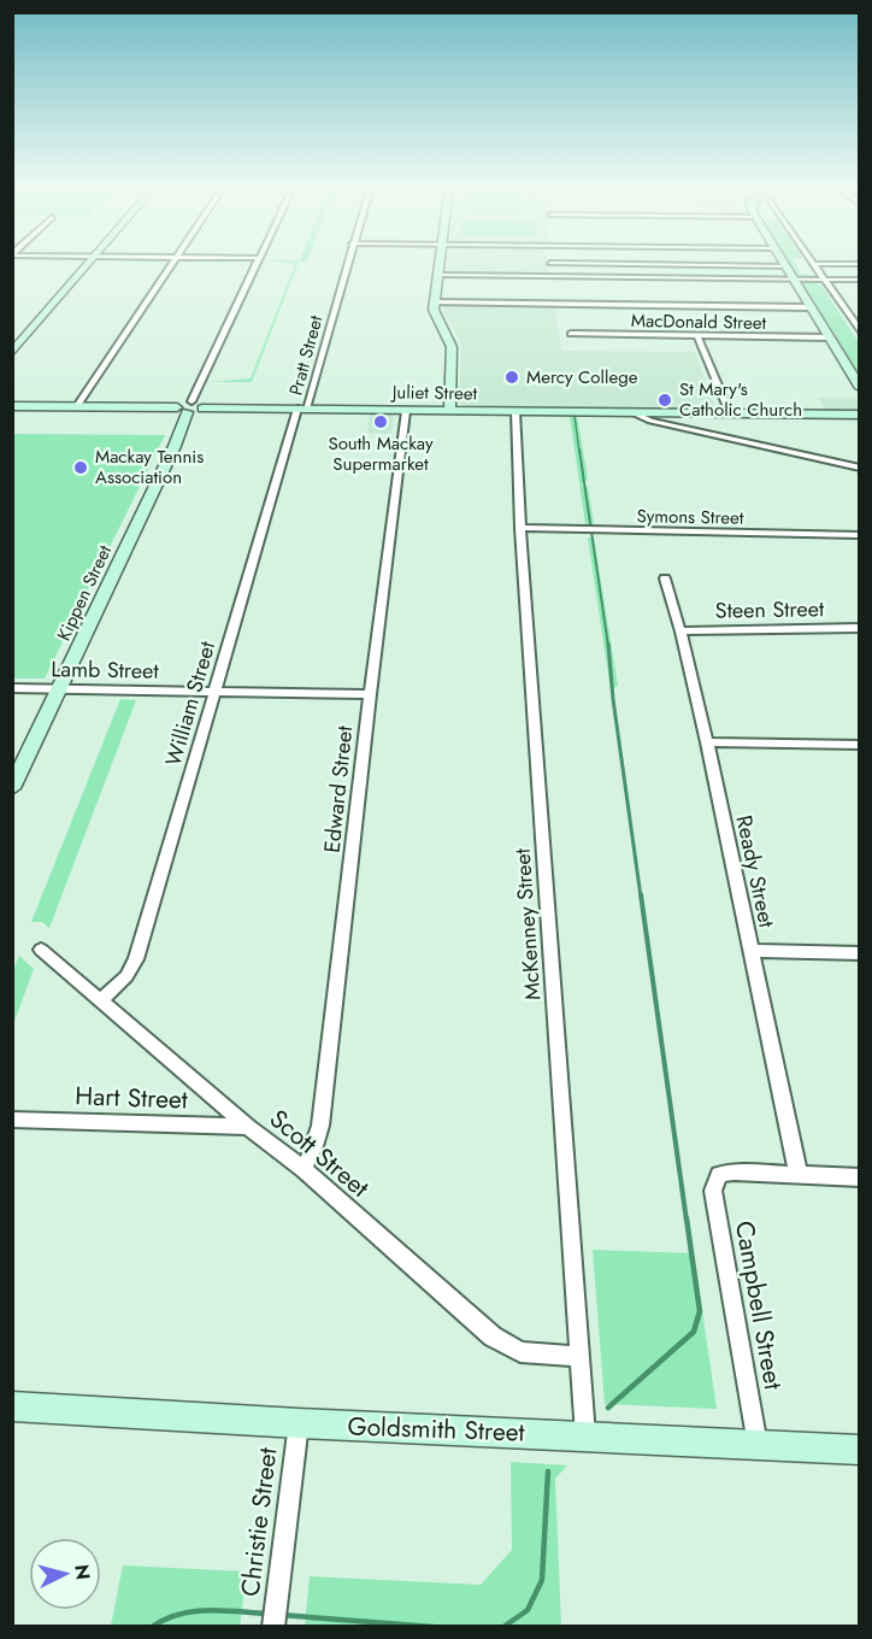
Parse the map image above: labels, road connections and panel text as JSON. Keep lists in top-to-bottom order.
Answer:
{
  "streets": {
    "street": [
      "MacDonald Street",
      "Pratt Street",
      "Juliet Street",
      "Symons Street",
      "Kippen Street",
      "Steen Street",
      "Lamb Street",
      "William Street",
      "Edward Street",
      "Ready Street",
      "McKenney Street",
      "Hart Street",
      "Scott Street",
      "Campbell Street",
      "Goldsmith Street",
      "Christie Street"
    ]
  },
  "crossings": [
    ["Pratt Street", "Juliet Street"],
    ["Pratt Street", "William Street"],
    ["Juliet Street", "Kippen Street"],
    ["Juliet Street", "William Street"],
    ["Juliet Street", "Edward Street"],
    ["Juliet Street", "McKenney Street"],
    ["Symons Street", "McKenney Street"],
    ["Kippen Street", "Lamb Street"],
    ["Steen Street", "Ready Street"],
    ["Lamb Street", "William Street"],
    ["Lamb Street", "Edward Street"],
    ["William Street", "Scott Street"],
    ["Edward Street", "Scott Street"],
    ["Ready Street", "Campbell Street"],
    ["McKenney Street", "Scott Street"],
    ["McKenney Street", "Goldsmith Street"],
    ["Hart Street", "Scott Street"],
    ["Campbell Street", "Goldsmith Street"],
    ["Goldsmith Street", "Christie Street"]
  ],
  "places": [
    "Mercy College",
    "St Mary's Catholic Church",
    "South Mackay Supermarket",
    "Mackay Tennis Association"
  ],
  "north": "right"
}
